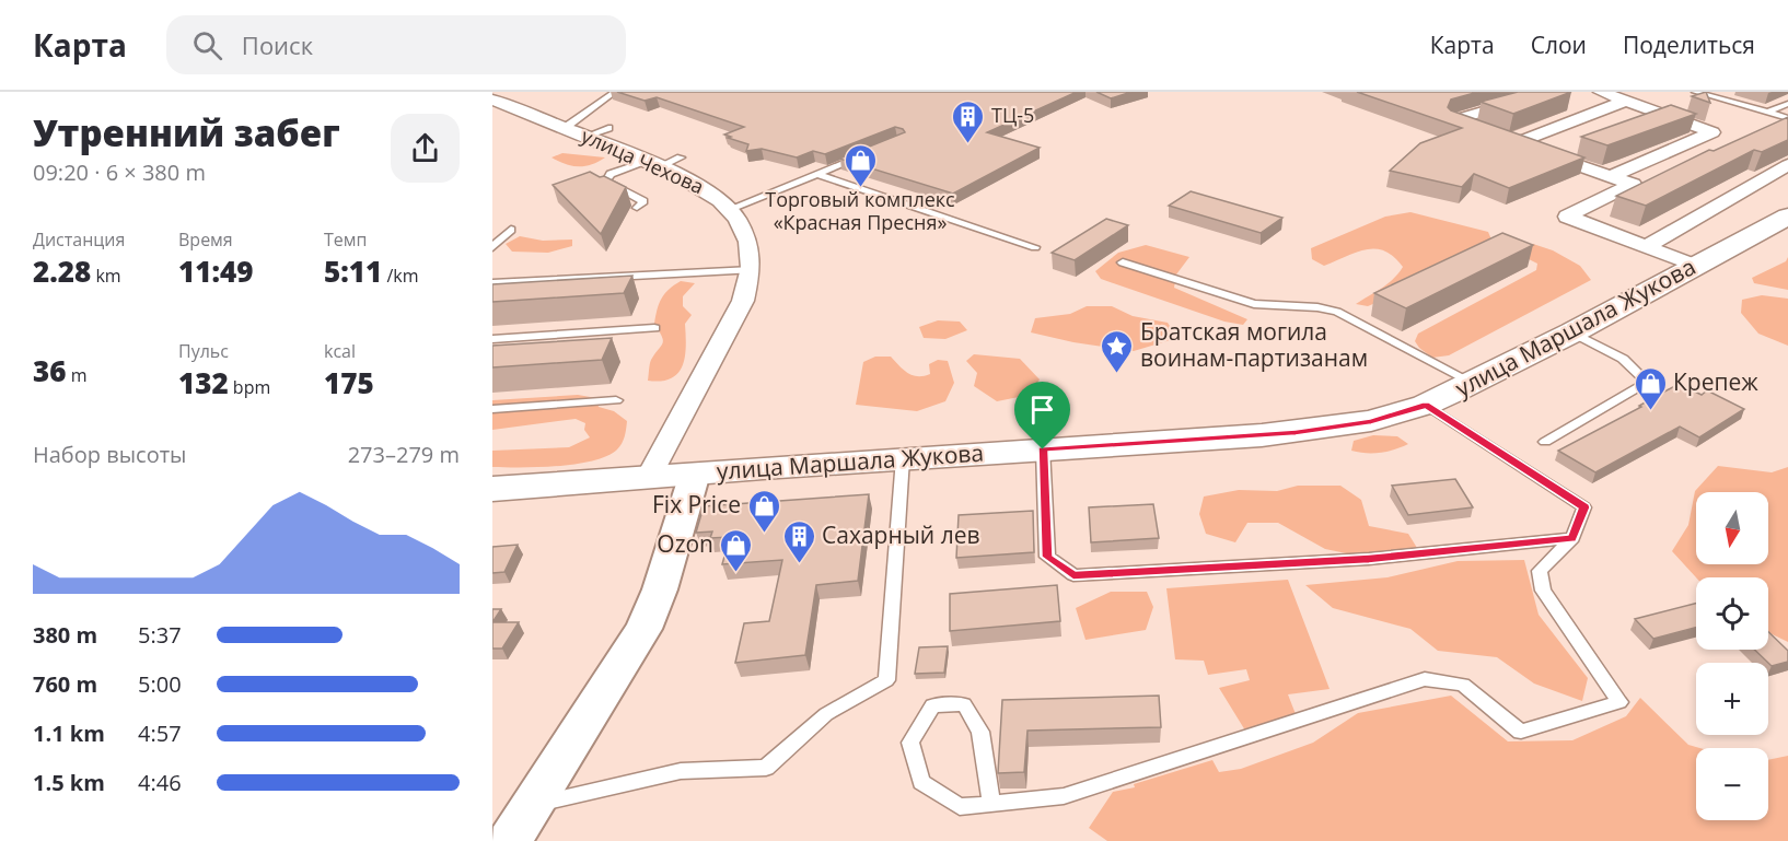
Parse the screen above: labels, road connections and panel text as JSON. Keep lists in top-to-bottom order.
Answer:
{
  "streets": {
    "main road": ["улица Маршала Жукова"],
    "street": ["улица Чехова"]
  },
  "crossings": [
    ["улица Чехова", "улица Маршала Жукова"]
  ],
  "places": {
    "building": ["ТЦ-5", "Сахарный лев"],
    "shop": [
      "Торговый комплекс «Красная Пресня»",
      "Крепеж",
      "Fix Price",
      "Ozon"
    ],
    "place": ["Братская могила воинам-партизанам"]
  },
  "north": "bottom",
  "page": {
    "header": "Карта",
    "search": "Поиск",
    "nav": ["Карта", "Слои", "Поделиться"],
    "heading": ["Утренний забег", "09:20 · 6 × 380 m"],
    "stats": [
      ["Дистанция", "2.28 km"],
      ["Время", "11:49"],
      ["Темп", "5:11 /km"],
      ["36 m"],
      ["Пульс", "132 bpm"],
      ["kcal", "175"]
    ],
    "chart": ["Набор высоты", "273–279 m"],
    "map_buttons": ["+", "−"],
    "list": [
      {
        "name": "380 m",
        "note": "5:37"
      },
      {
        "name": "760 m",
        "note": "5:00"
      },
      {
        "name": "1.1 km",
        "note": "4:57"
      },
      {
        "name": "1.5 km",
        "note": "4:46"
      }
    ]
  }
}
